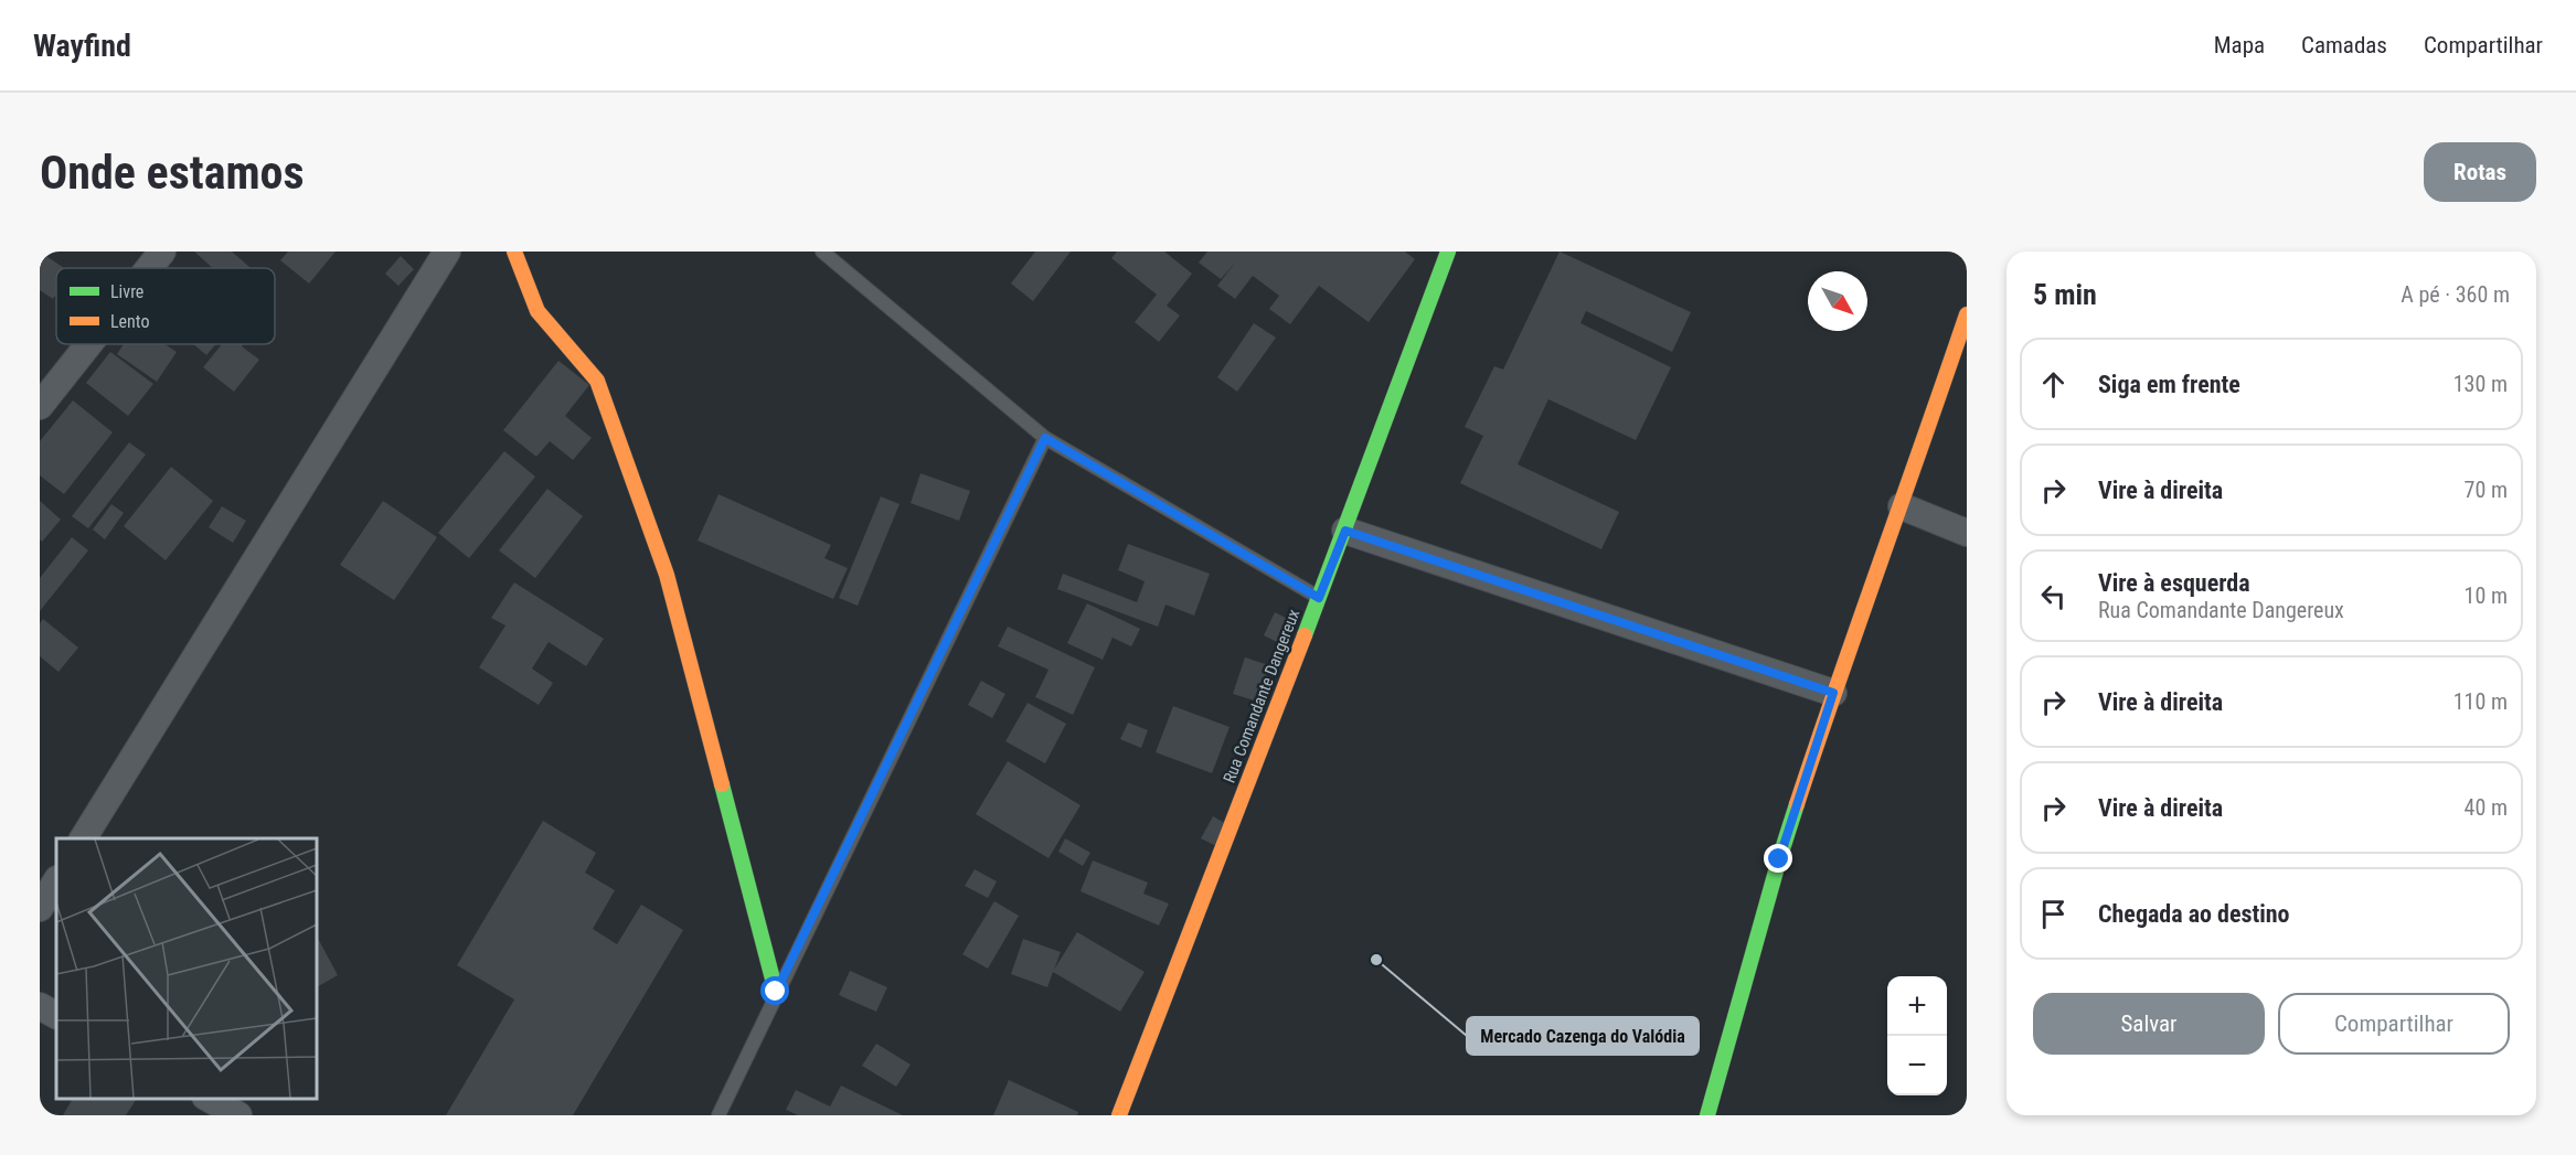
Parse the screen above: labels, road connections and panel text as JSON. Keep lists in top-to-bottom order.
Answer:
{
  "streets": {
    "street": ["Rua Comandante Dangereux"]
  },
  "places": ["Mercado Cazenga do Valódia"],
  "legend": ["Livre", "Lento"],
  "north": "bottom right",
  "page": {
    "header": "Wayfind",
    "nav": ["Mapa", "Camadas", "Compartilhar"],
    "buttons": [
      "Rotas",
      ["Salvar", "Compartilhar"]
    ],
    "title": "Onde estamos",
    "heading": ["5 min", "A pé · 360 m"],
    "list": [
      ["Siga em frente", "130 m"],
      ["Vire à direita", "70 m"],
      ["Vire à esquerda", "Rua Comandante Dangereux", "10 m"],
      ["Vire à direita", "110 m"],
      ["Vire à direita", "40 m"],
      "Chegada ao destino"
    ],
    "map_buttons": ["+", "−"]
  }
}
